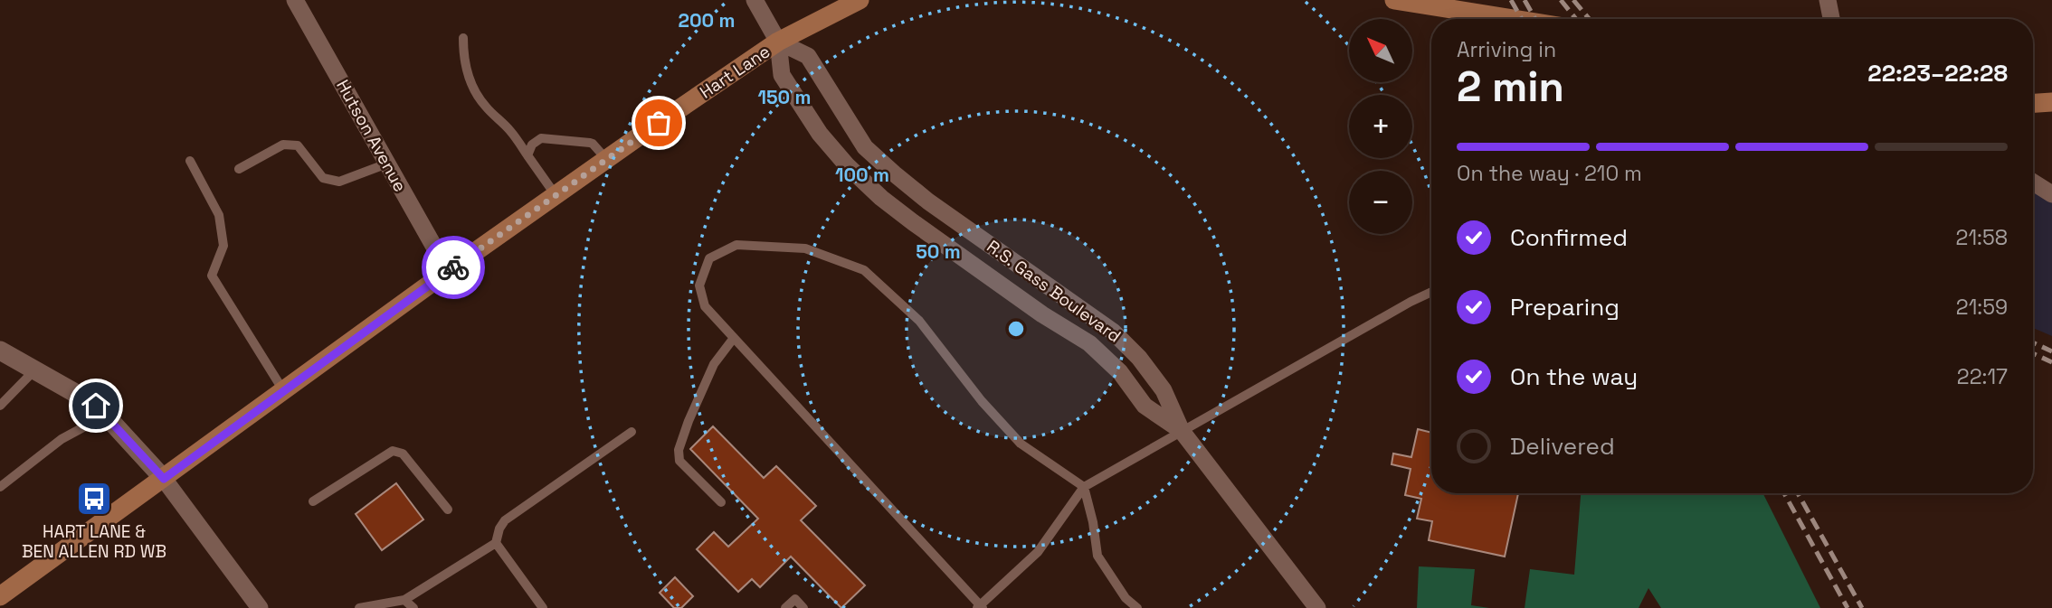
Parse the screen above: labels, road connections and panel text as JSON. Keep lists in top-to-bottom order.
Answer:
{
  "streets": {
    "main road": ["Hart Lane"],
    "street": ["Hutson Avenue", "R.S. Gass Boulevard"]
  },
  "crossings": [
    ["Hart Lane", "Hutson Avenue"],
    ["Hart Lane", "R.S. Gass Boulevard"]
  ],
  "places": {
    "bus stop": ["HART LANE & BEN ALLEN RD WB"]
  },
  "north": "top left",
  "page": {
    "map_buttons": ["+", "−"],
    "heading": ["2 min", "Arriving in", "22:23–22:28"],
    "bar": "On the way · 210 m",
    "list": [
      ["Confirmed", "21:58"],
      ["Preparing", "21:59"],
      ["On the way", "22:17"],
      "Delivered"
    ]
  },
  "rings": [
    "200 m",
    "150 m",
    "100 m",
    "50 m"
  ]
}
